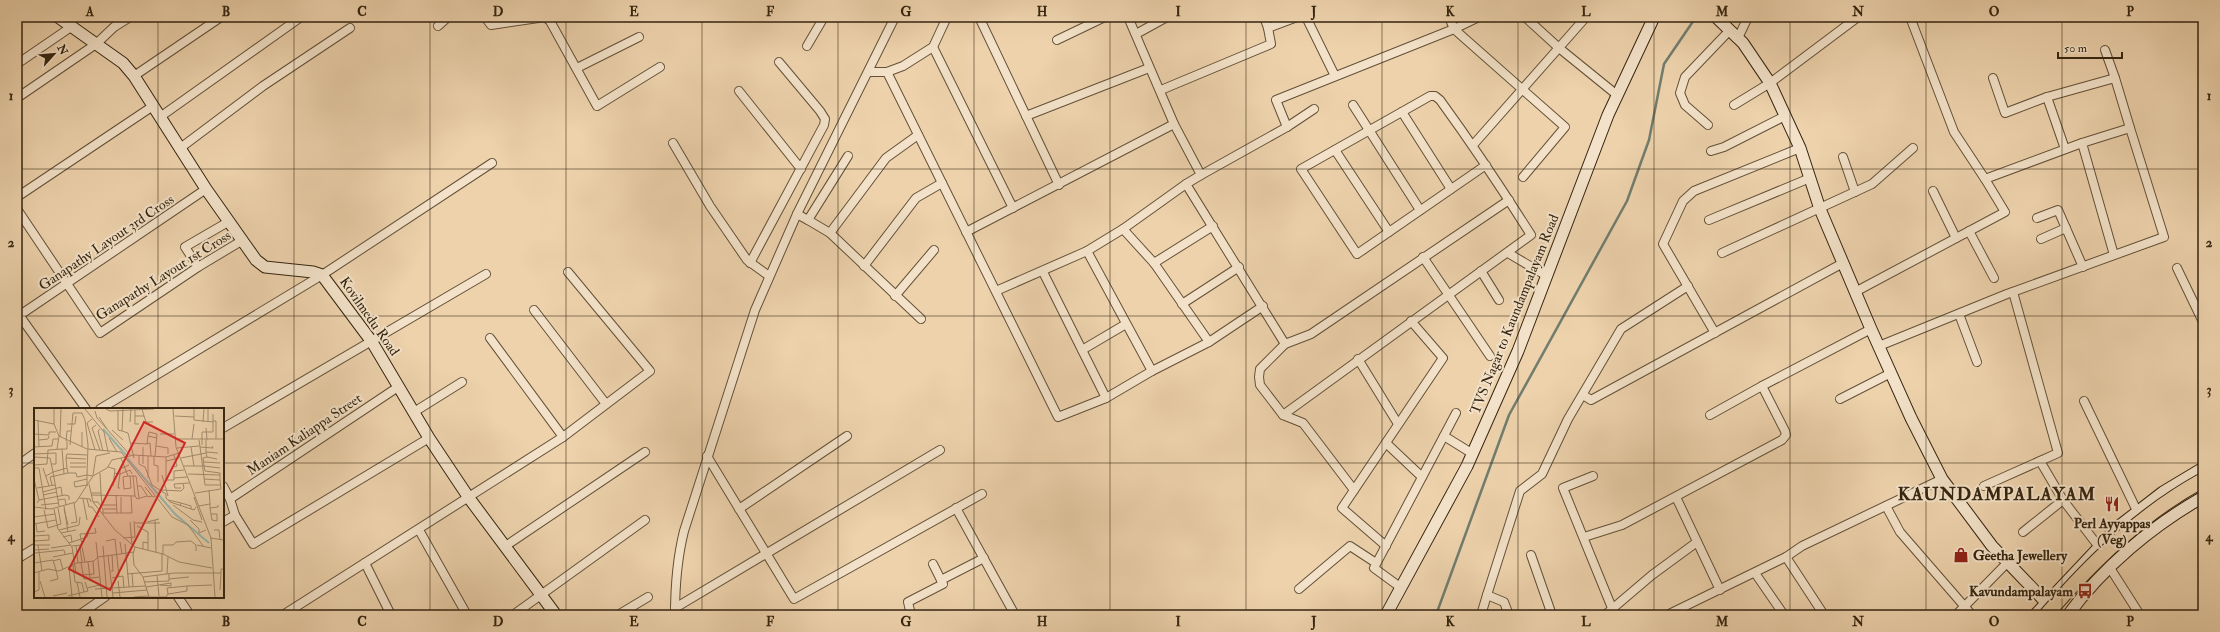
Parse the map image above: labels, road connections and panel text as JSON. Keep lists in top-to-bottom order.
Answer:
{
  "streets": {
    "street": [
      "Ganapathy Layout 3rd Cross",
      "Ganapathy Layout 1st Cross",
      "TVS Nagar to Kaundampalayam Road",
      "Kovilmedu Road",
      "Maniam Kaliappa Street"
    ]
  },
  "crossings": [
    ["Ganapathy Layout 3rd Cross", "Ganapathy Layout 1st Cross"],
    ["Ganapathy Layout 3rd Cross", "Kovilmedu Road"],
    ["Ganapathy Layout 1st Cross", "Kovilmedu Road"],
    ["Kovilmedu Road", "Maniam Kaliappa Street"]
  ],
  "districts": ["KAUNDAMPALAYAM"],
  "places": {
    "restaurant": ["Perl Ayyappas (Veg)"],
    "shop": ["Geetha Jewellery"],
    "bus stop": ["Kavundampalayam"]
  },
  "scale_bar": "50 m",
  "north": "top right",
  "grid": {
    "columns": [
      "A",
      "B",
      "C",
      "D",
      "E",
      "F",
      "G",
      "H",
      "I",
      "J",
      "K",
      "L",
      "M",
      "N",
      "O",
      "P"
    ],
    "rows": [
      "1",
      "2",
      "3",
      "4"
    ]
  }
}
